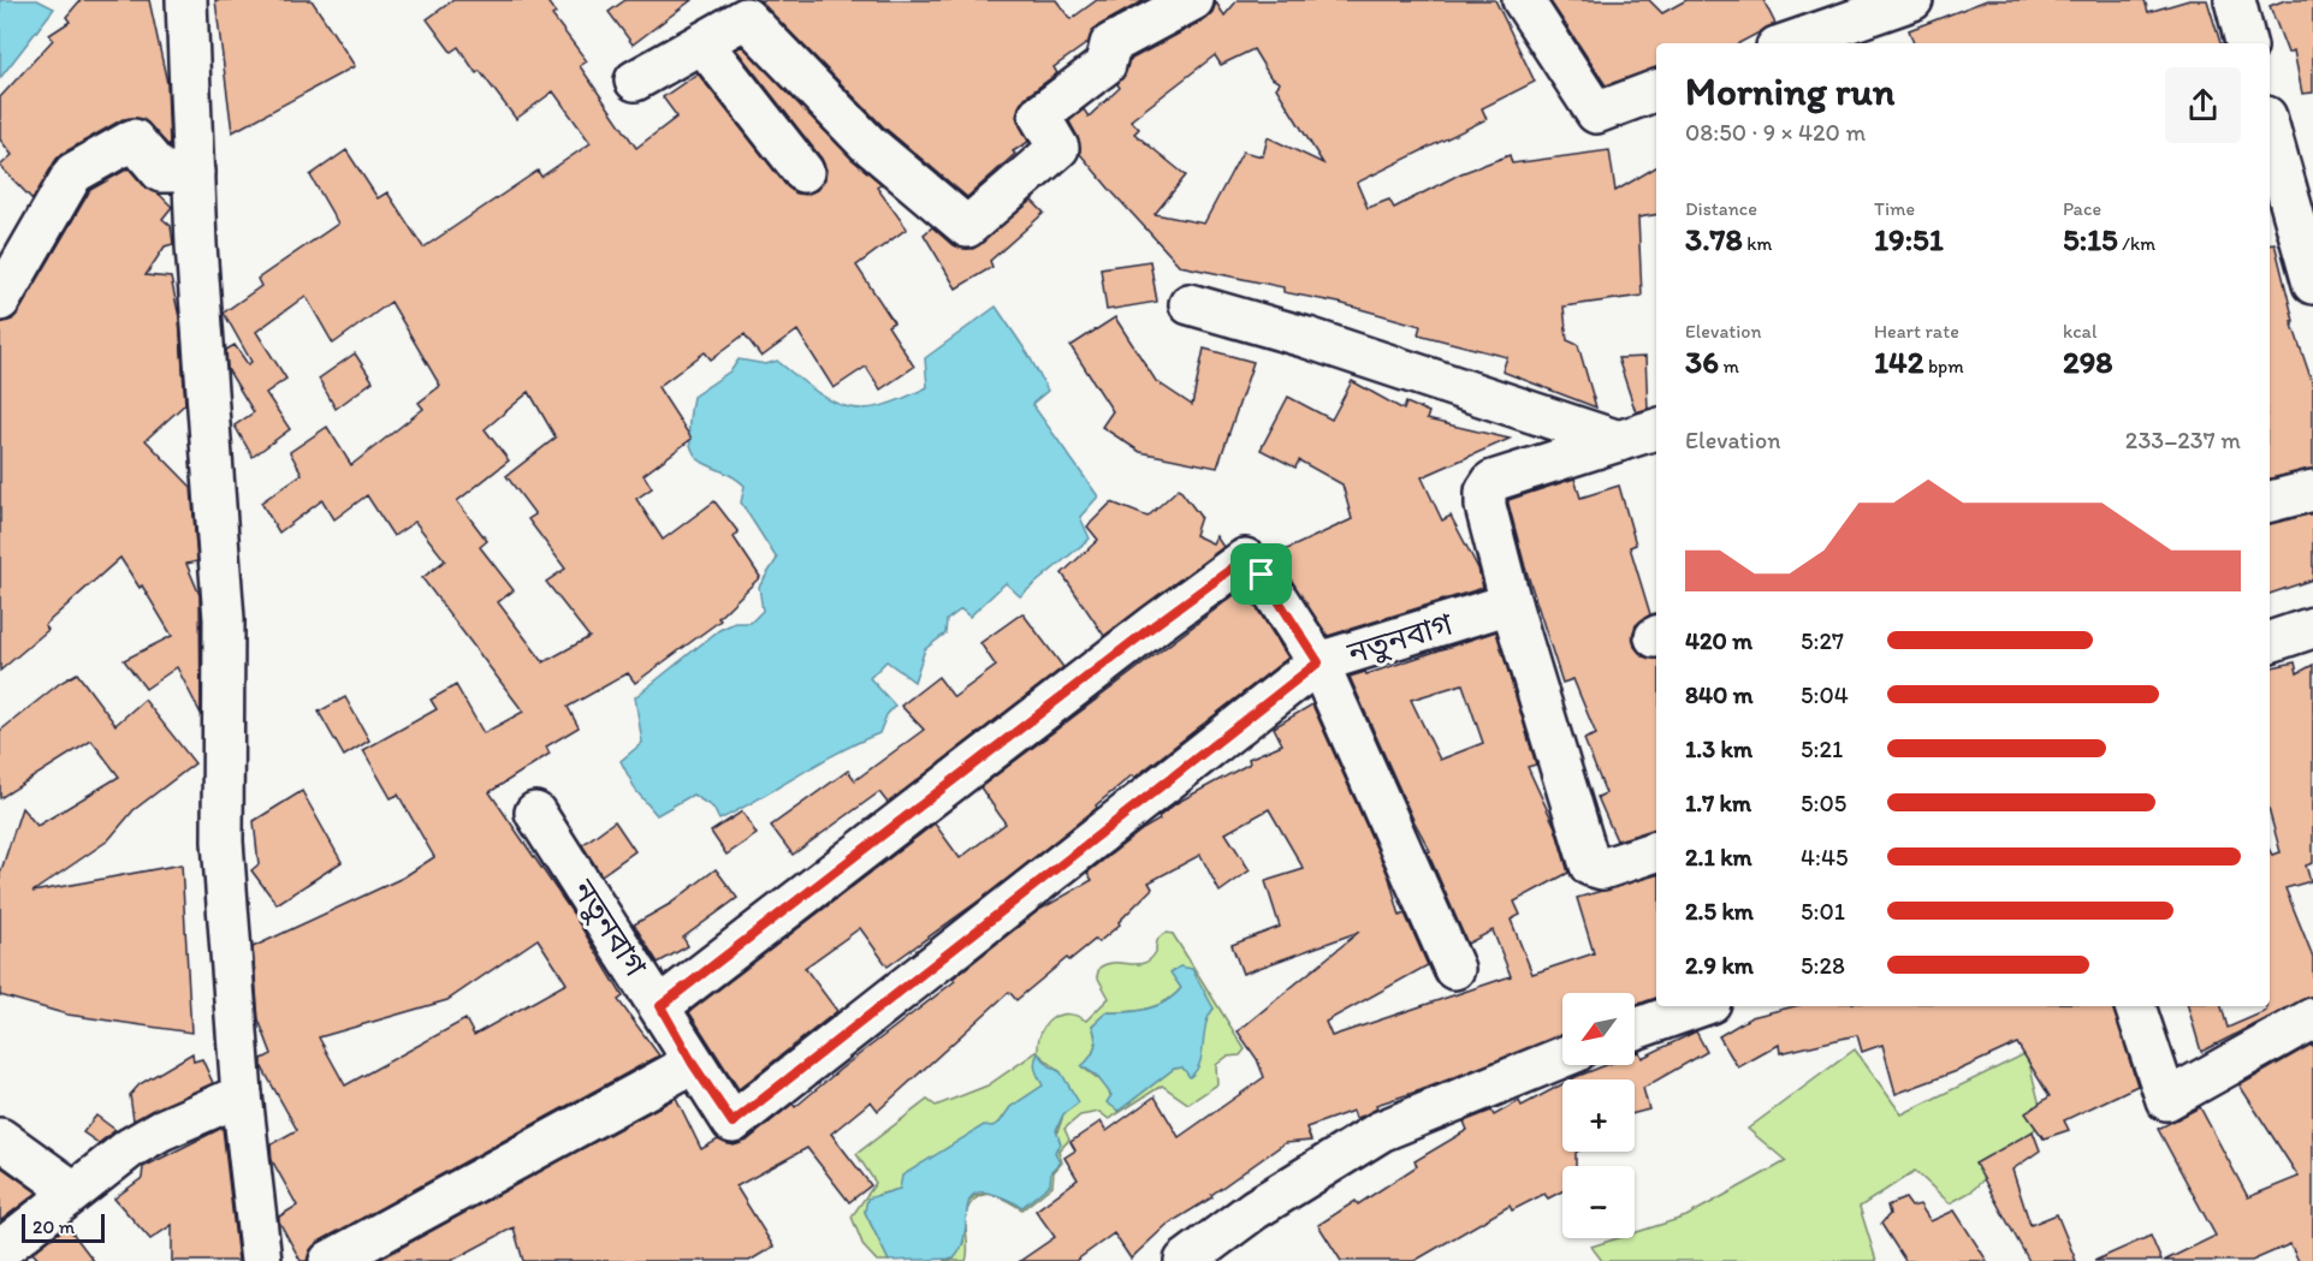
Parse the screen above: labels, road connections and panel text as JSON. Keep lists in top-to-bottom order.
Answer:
{
  "streets": {
    "street": ["নতুনবাগ"]
  },
  "scale_bar": "20 m",
  "north": "bottom left",
  "page": {
    "heading": ["Morning run", "08:50 · 9 × 420 m"],
    "stats": [
      ["Distance", "3.78 km"],
      ["Time", "19:51"],
      ["Pace", "5:15 /km"],
      ["Elevation", "36 m"],
      ["Heart rate", "142 bpm"],
      ["kcal", "298"]
    ],
    "chart": ["Elevation", "233–237 m"],
    "list": [
      {
        "name": "420 m",
        "note": "5:27"
      },
      {
        "name": "840 m",
        "note": "5:04"
      },
      {
        "name": "1.3 km",
        "note": "5:21"
      },
      {
        "name": "1.7 km",
        "note": "5:05"
      },
      {
        "name": "2.1 km",
        "note": "4:45"
      },
      {
        "name": "2.5 km",
        "note": "5:01"
      },
      {
        "name": "2.9 km",
        "note": "5:28"
      }
    ],
    "map_buttons": ["+", "−"],
    "scale": "20 m"
  }
}
